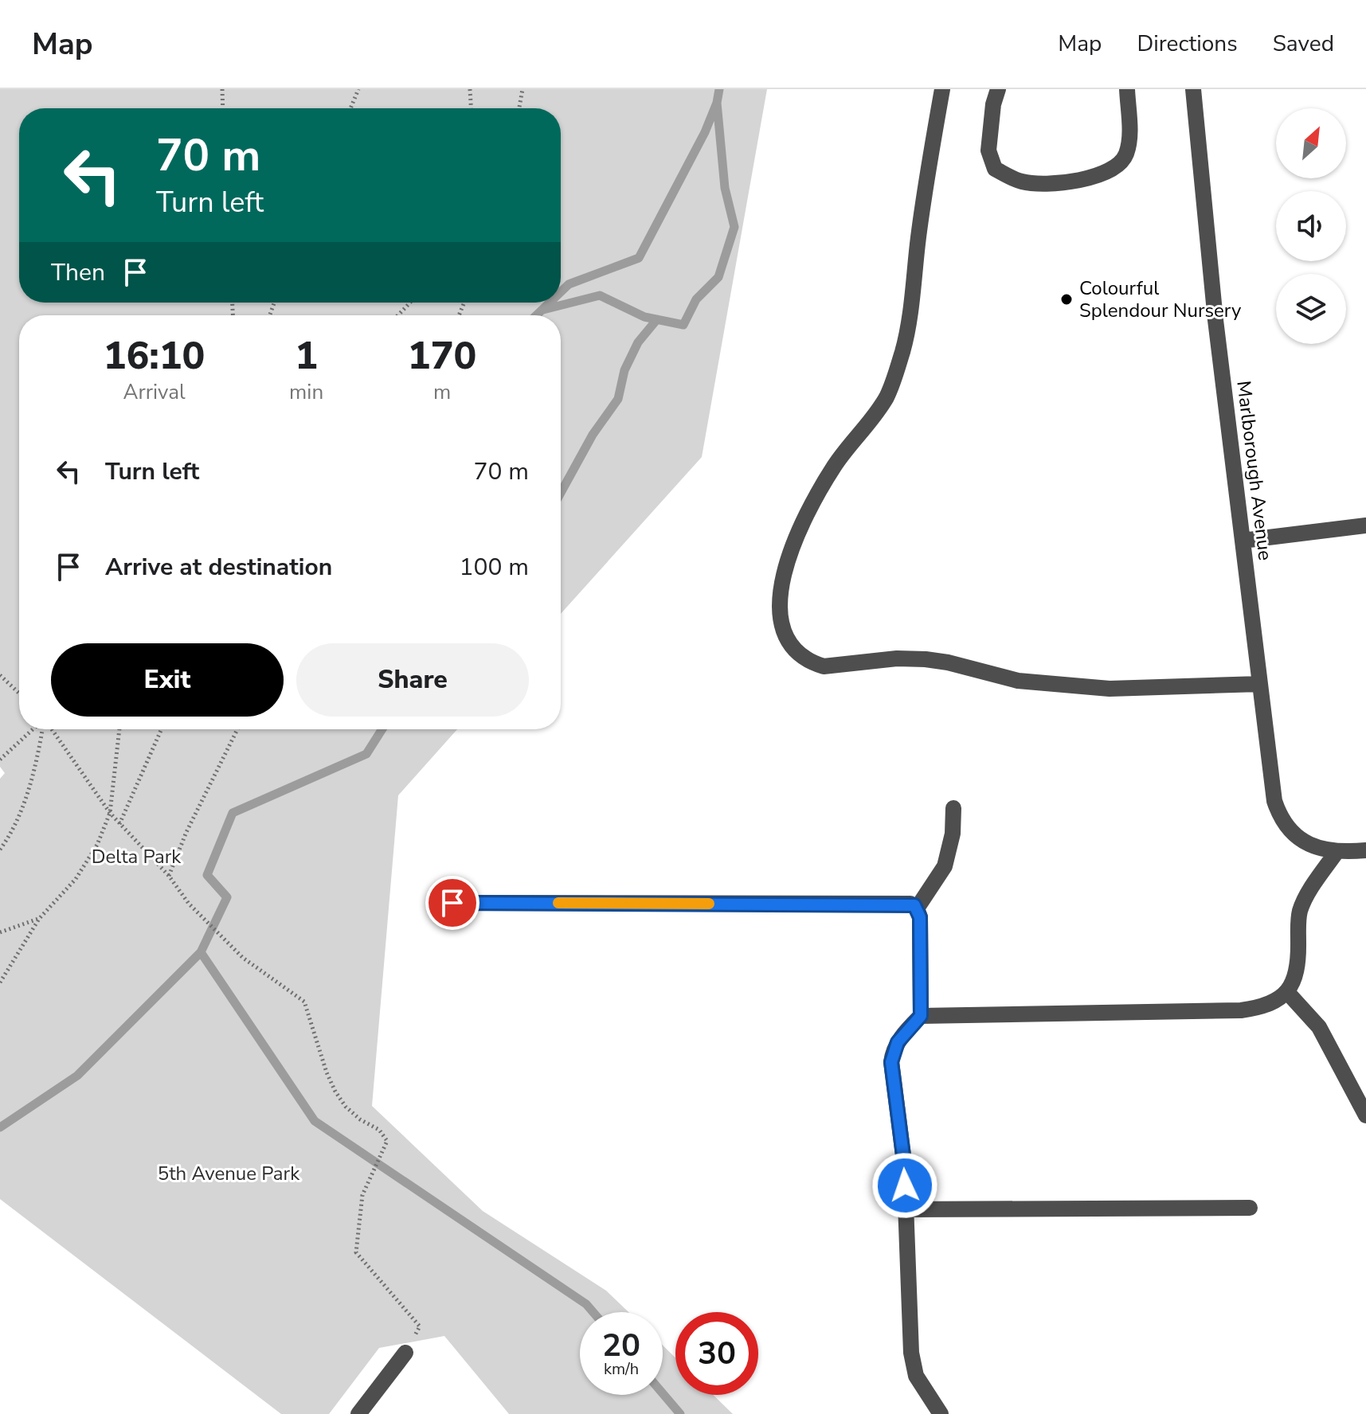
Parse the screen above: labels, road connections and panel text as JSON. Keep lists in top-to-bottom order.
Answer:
{
  "streets": {
    "street": ["Marlborough Avenue"]
  },
  "parks": ["Delta Park", "5th Avenue Park"],
  "places": ["Colourful Splendour Nursery"],
  "north": "top right",
  "page": {
    "header": "Map",
    "nav": ["Map", "Directions", "Saved"],
    "turn": ["70 m", "Turn left"],
    "then": "Then",
    "eta": [
      "16:10",
      "Arrival",
      "1",
      "min",
      "170",
      "m"
    ],
    "list": [
      {
        "name": "Turn left",
        "value": "70 m"
      },
      {
        "name": "Arrive at destination",
        "value": "100 m"
      }
    ],
    "buttons": ["Exit", "Share"],
    "speed": "20 km/h",
    "limit": "30"
  }
}
